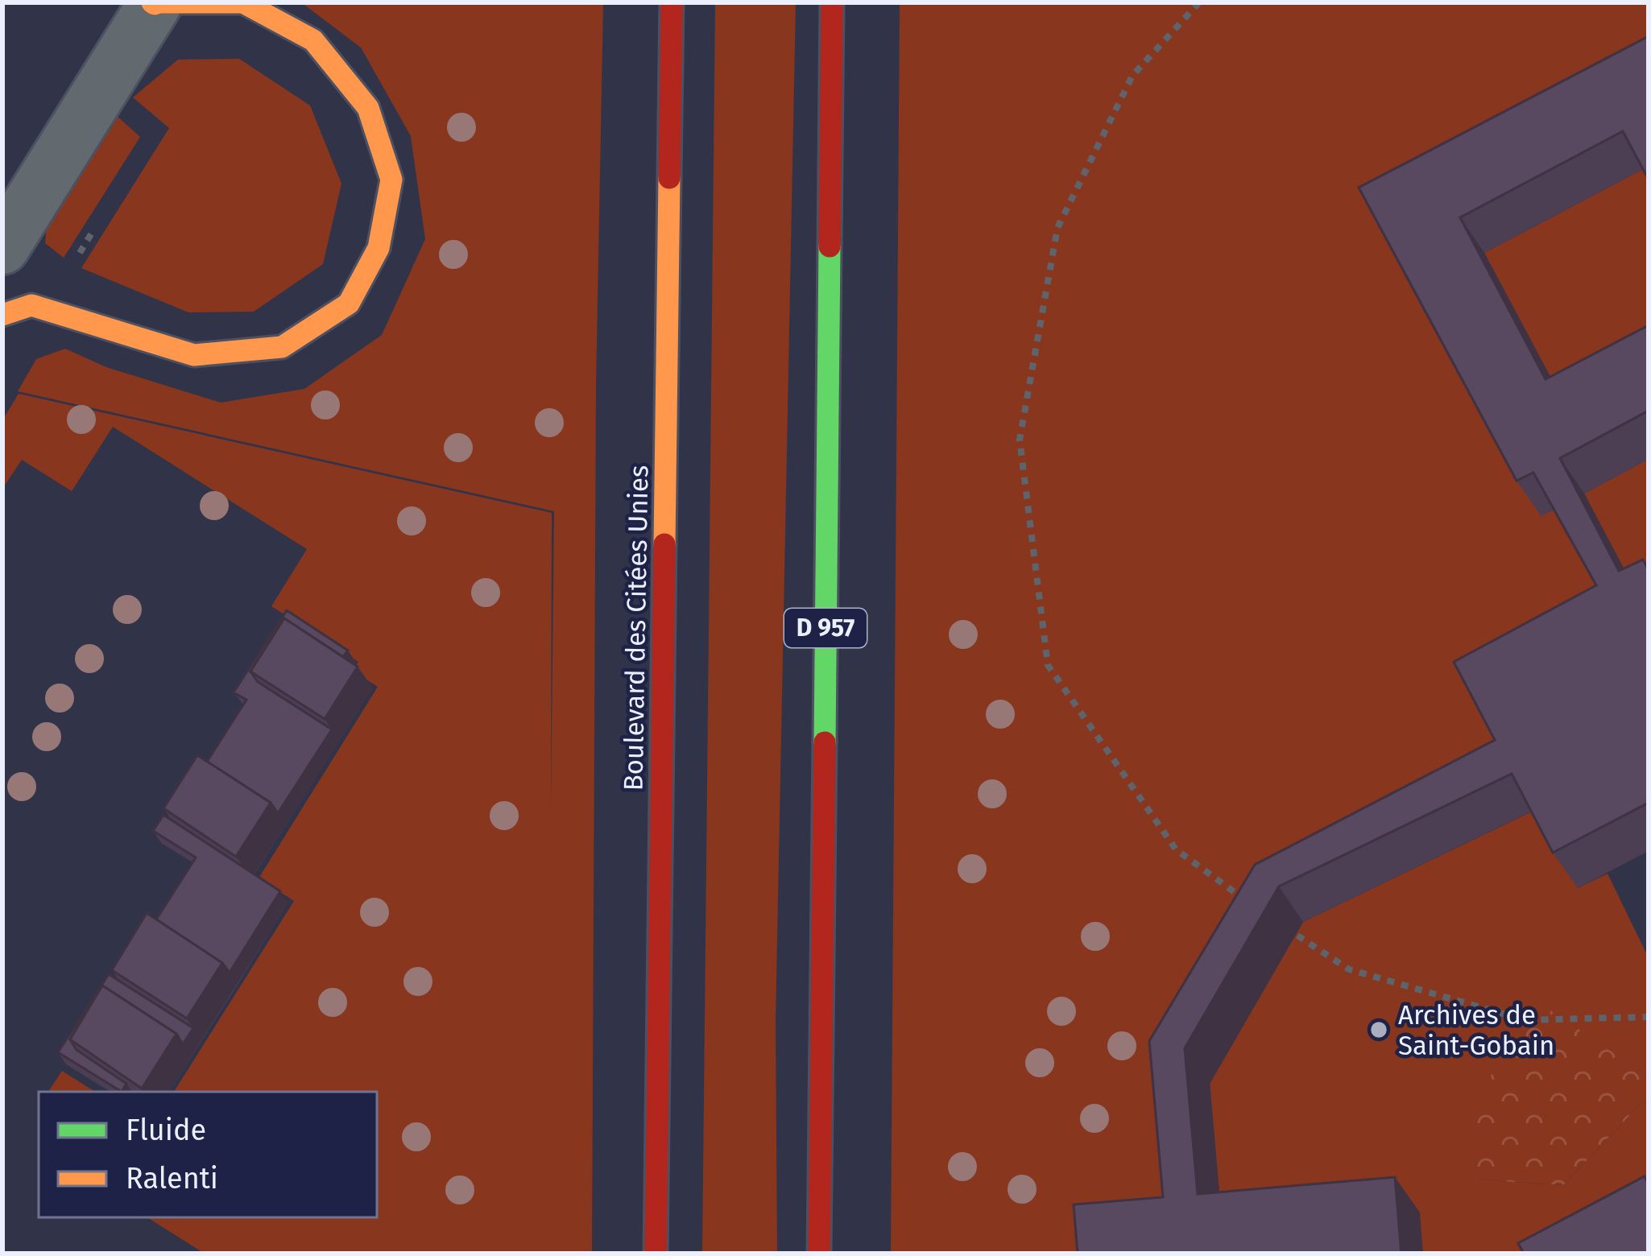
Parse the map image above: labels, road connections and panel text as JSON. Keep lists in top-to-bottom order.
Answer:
{
  "streets": {
    "main road": ["Boulevard des Citées Unies", "D 957"]
  },
  "places": ["Archives de Saint-Gobain"],
  "legend": ["Fluide", "Ralenti"]
}
